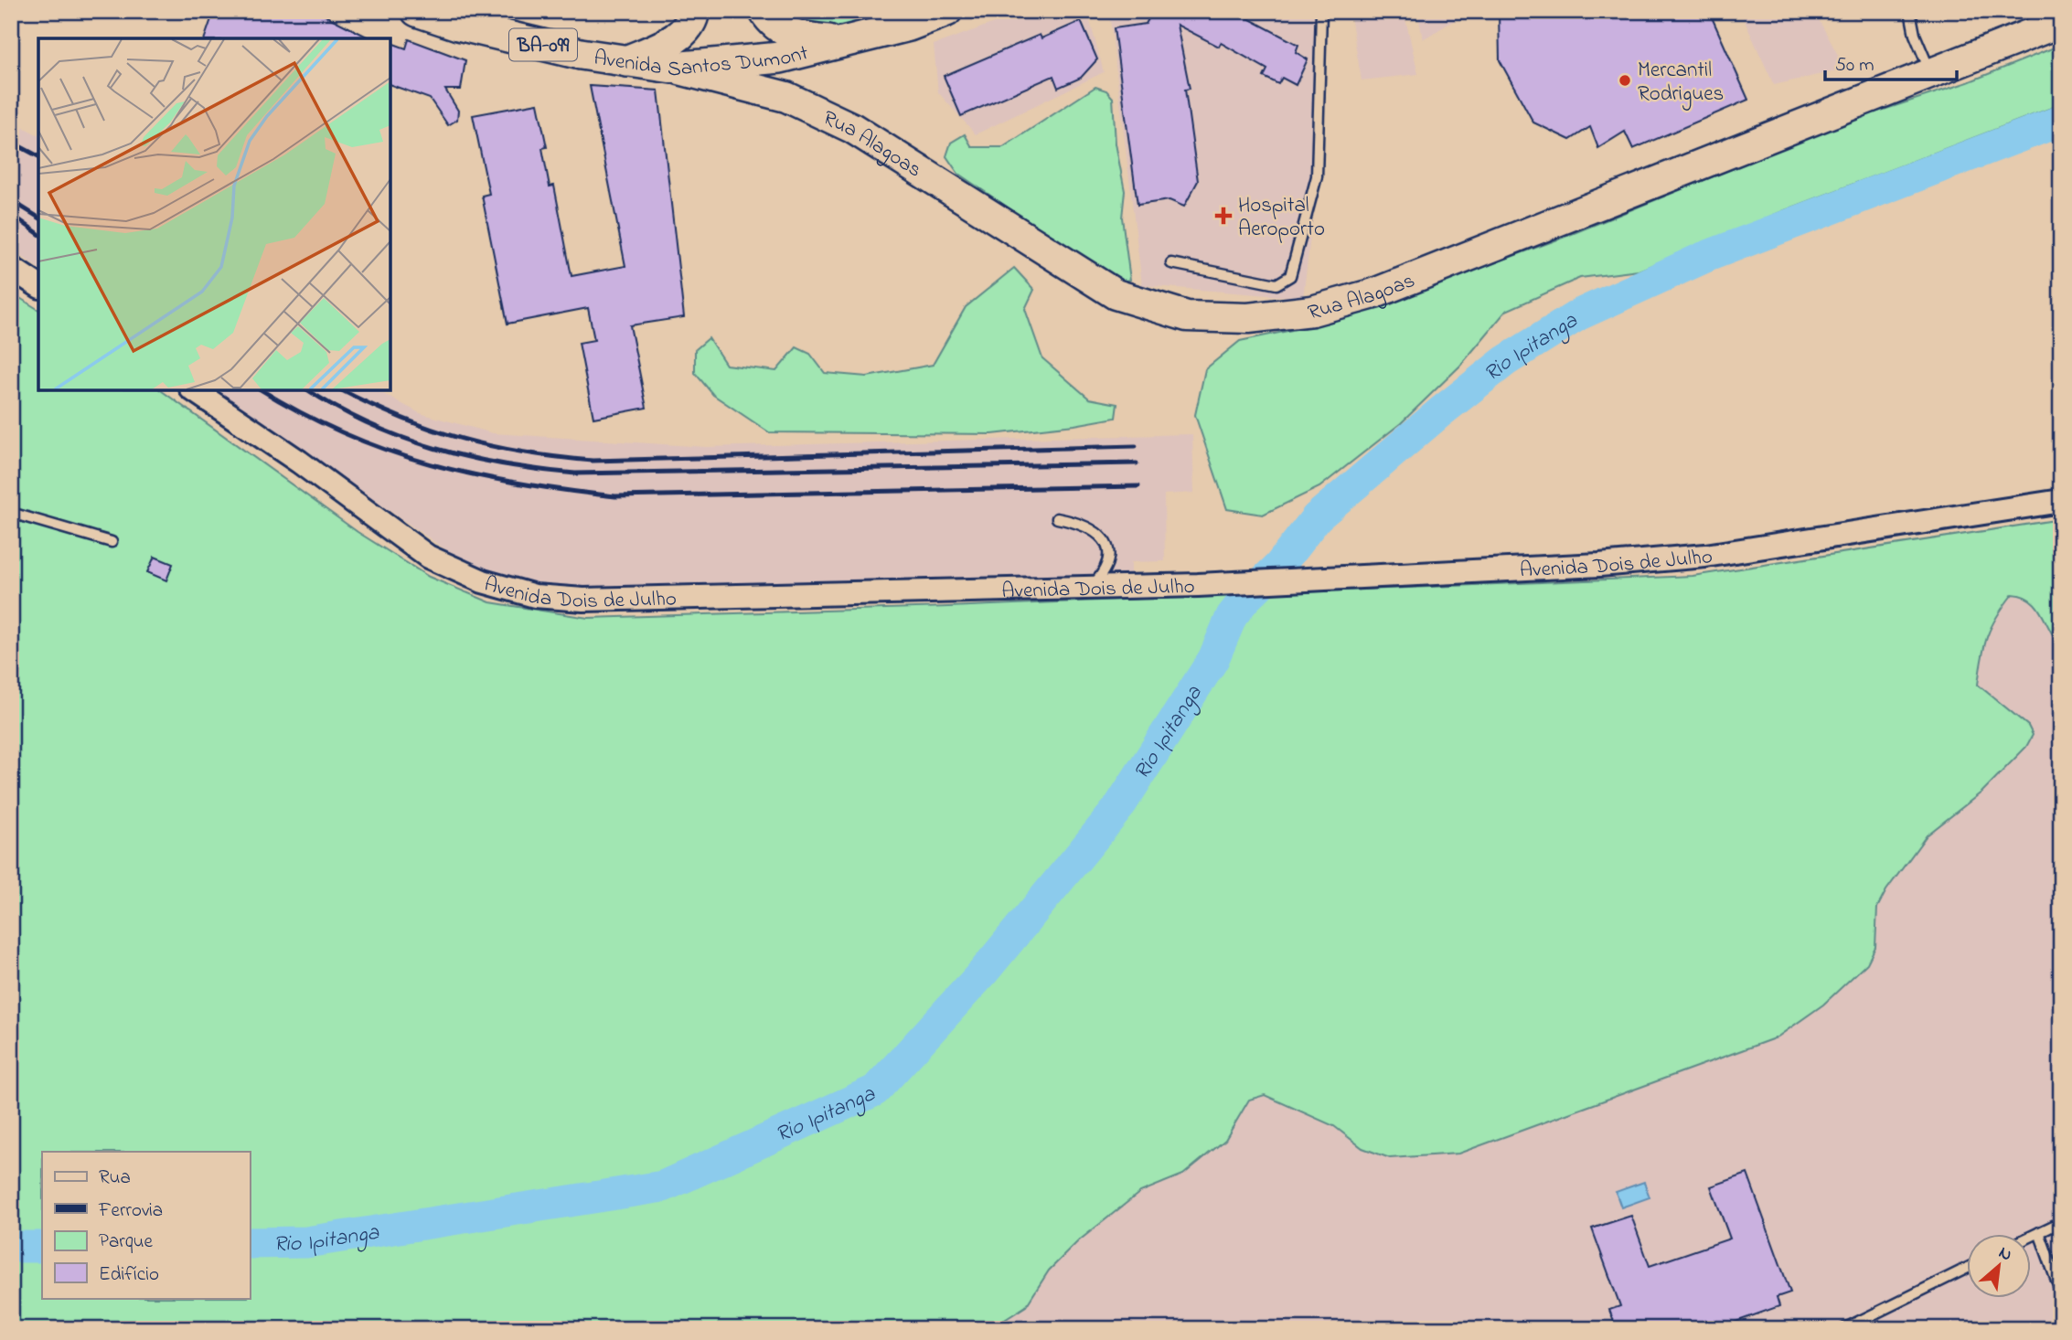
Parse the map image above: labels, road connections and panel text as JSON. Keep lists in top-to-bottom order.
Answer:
{
  "streets": {
    "highway": ["BA-099", "Avenida Santos Dumont"],
    "main road": ["Rua Alagoas"],
    "street": ["Avenida Dois de Julho"]
  },
  "crossings": [
    ["Avenida Santos Dumont", "Rua Alagoas"]
  ],
  "water": ["Rio Ipitanga"],
  "places": {
    "other": ["Mercantil Rodrigues"],
    "health": ["Hospital Aeroporto"]
  },
  "legend": [
    "Rua",
    "Ferrovia",
    "Parque",
    "Edifício"
  ],
  "scale_bar": "50 m",
  "north": "top right"
}
